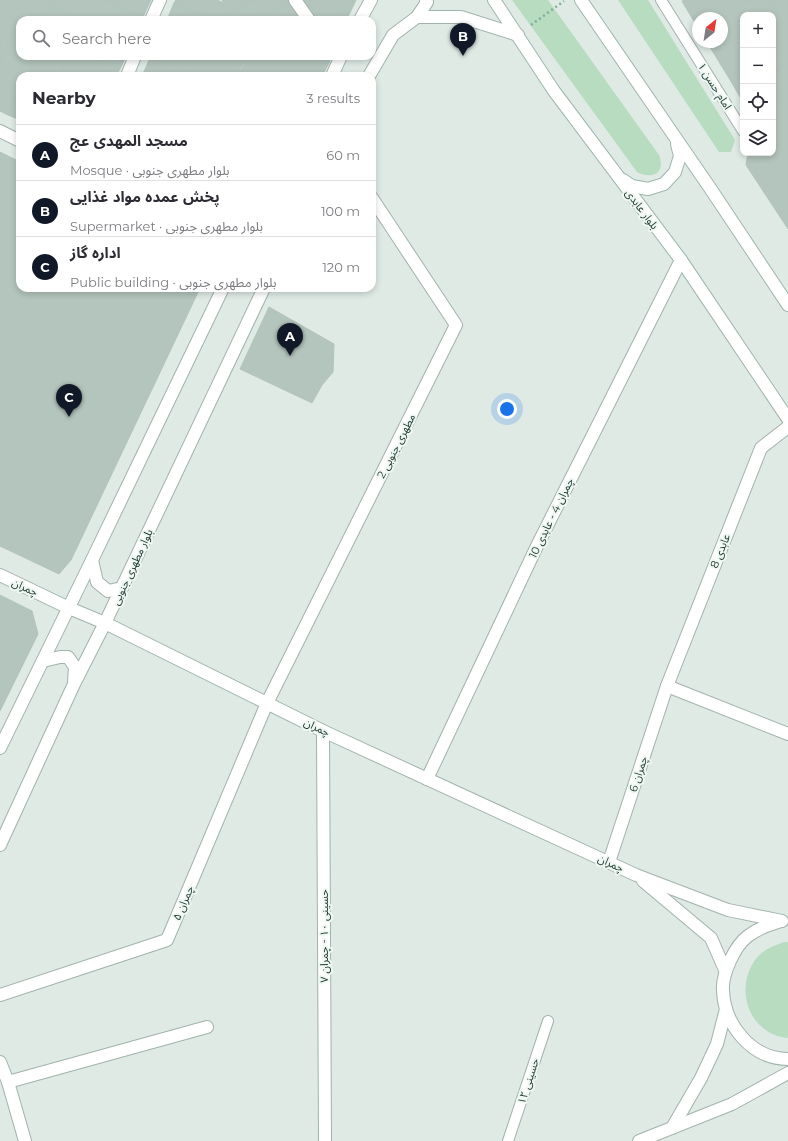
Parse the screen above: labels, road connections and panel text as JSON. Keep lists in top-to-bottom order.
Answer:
{
  "streets": {
    "street": [
      "بلوار عابدی",
      "مطهری جنوبی 2",
      "چمران 4 - عابدی 10",
      "عابدی 8",
      "بلوار مطهری جنوبی",
      "چمران",
      "چمران 6",
      "چمران ۵",
      "حسينی ۱۰ - چمران ۷"
    ],
    "lane": ["امام حسن ۱", "حسینی ۱۲"]
  },
  "crossings": [
    ["بلوار عابدی", "چمران 4 - عابدی 10"],
    ["مطهری جنوبی 2", "چمران"],
    ["مطهری جنوبی 2", "چمران ۵"],
    ["چمران 4 - عابدی 10", "چمران"],
    ["عابدی 8", "چمران 6"],
    ["بلوار مطهری جنوبی", "چمران"],
    ["چمران", "چمران 6"],
    ["چمران", "چمران ۵"],
    ["چمران", "حسينی ۱۰ - چمران ۷"]
  ],
  "north": "top right",
  "page": {
    "map_buttons": ["+", "−"],
    "search": "Search here",
    "pins": ["B", "A", "C"],
    "heading": ["Nearby", "3 results"],
    "list": [
      {
        "mark": "A",
        "name": "مسجد المهدی عج",
        "note": "Mosque · بلوار مطهری جنوبی",
        "value": "60 m"
      },
      {
        "mark": "B",
        "name": "پخش عمده مواد غذایی",
        "note": "Supermarket · بلوار مطهری جنوبی",
        "value": "100 m"
      },
      {
        "mark": "C",
        "name": "اداره گاز",
        "note": "Public building · بلوار مطهری جنوبی",
        "value": "120 m"
      }
    ]
  }
}
